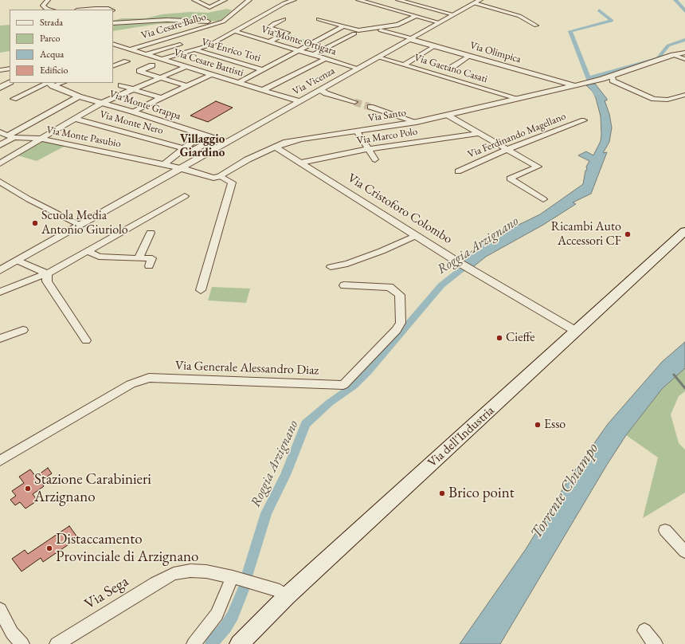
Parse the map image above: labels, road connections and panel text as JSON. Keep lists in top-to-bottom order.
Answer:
{
  "streets": {
    "main road": ["Via dell'Industria"],
    "street": [
      "Via Cesare Balbo",
      "Via Monte Ortigara",
      "Via Enrico Toti",
      "Via Olimpica",
      "Via Cesare Battisti",
      "Via Gaetano Casati",
      "Via Vicenza",
      "Via Monte Grappa",
      "Via Santo",
      "Via Monte Nero",
      "Via Ferdinando Magellano",
      "Via Marco Polo",
      "Via Monte Pasubio",
      "Via Cristoforo Colombo",
      "Via Generale Alessandro Diaz",
      "Via Sega"
    ]
  },
  "crossings": [
    ["Via Cesare Balbo", "Via Cesare Battisti"],
    ["Via Monte Ortigara", "Via Vicenza"],
    ["Via Olimpica", "Via Vicenza"],
    ["Via Olimpica", "Via Santo"],
    ["Via Cesare Battisti", "Via Vicenza"],
    ["Via Gaetano Casati", "Via Vicenza"],
    ["Via Gaetano Casati", "Via Santo"],
    ["Via Vicenza", "Via Monte Grappa"],
    ["Via Vicenza", "Via Monte Nero"],
    ["Via Vicenza", "Via Monte Pasubio"],
    ["Via Santo", "Via Cristoforo Colombo"],
    ["Via Marco Polo", "Via Cristoforo Colombo"],
    ["Via Cristoforo Colombo", "Via dell'Industria"],
    ["Via dell'Industria", "Via Sega"]
  ],
  "districts": ["Villaggio Giardino"],
  "water": ["Roggia Arzignano", "Torrente Chiampo"],
  "places": [
    "Scuola Media Antonio Giuriolo",
    "Ricambi Auto Accessori CF",
    "Cieffe",
    "Esso",
    "Stazione Carabinieri Arzignano",
    "Brico point",
    "Distaccamento Provinciale di Arzignano"
  ],
  "legend": [
    "Strada",
    "Parco",
    "Acqua",
    "Edificio"
  ]
}
